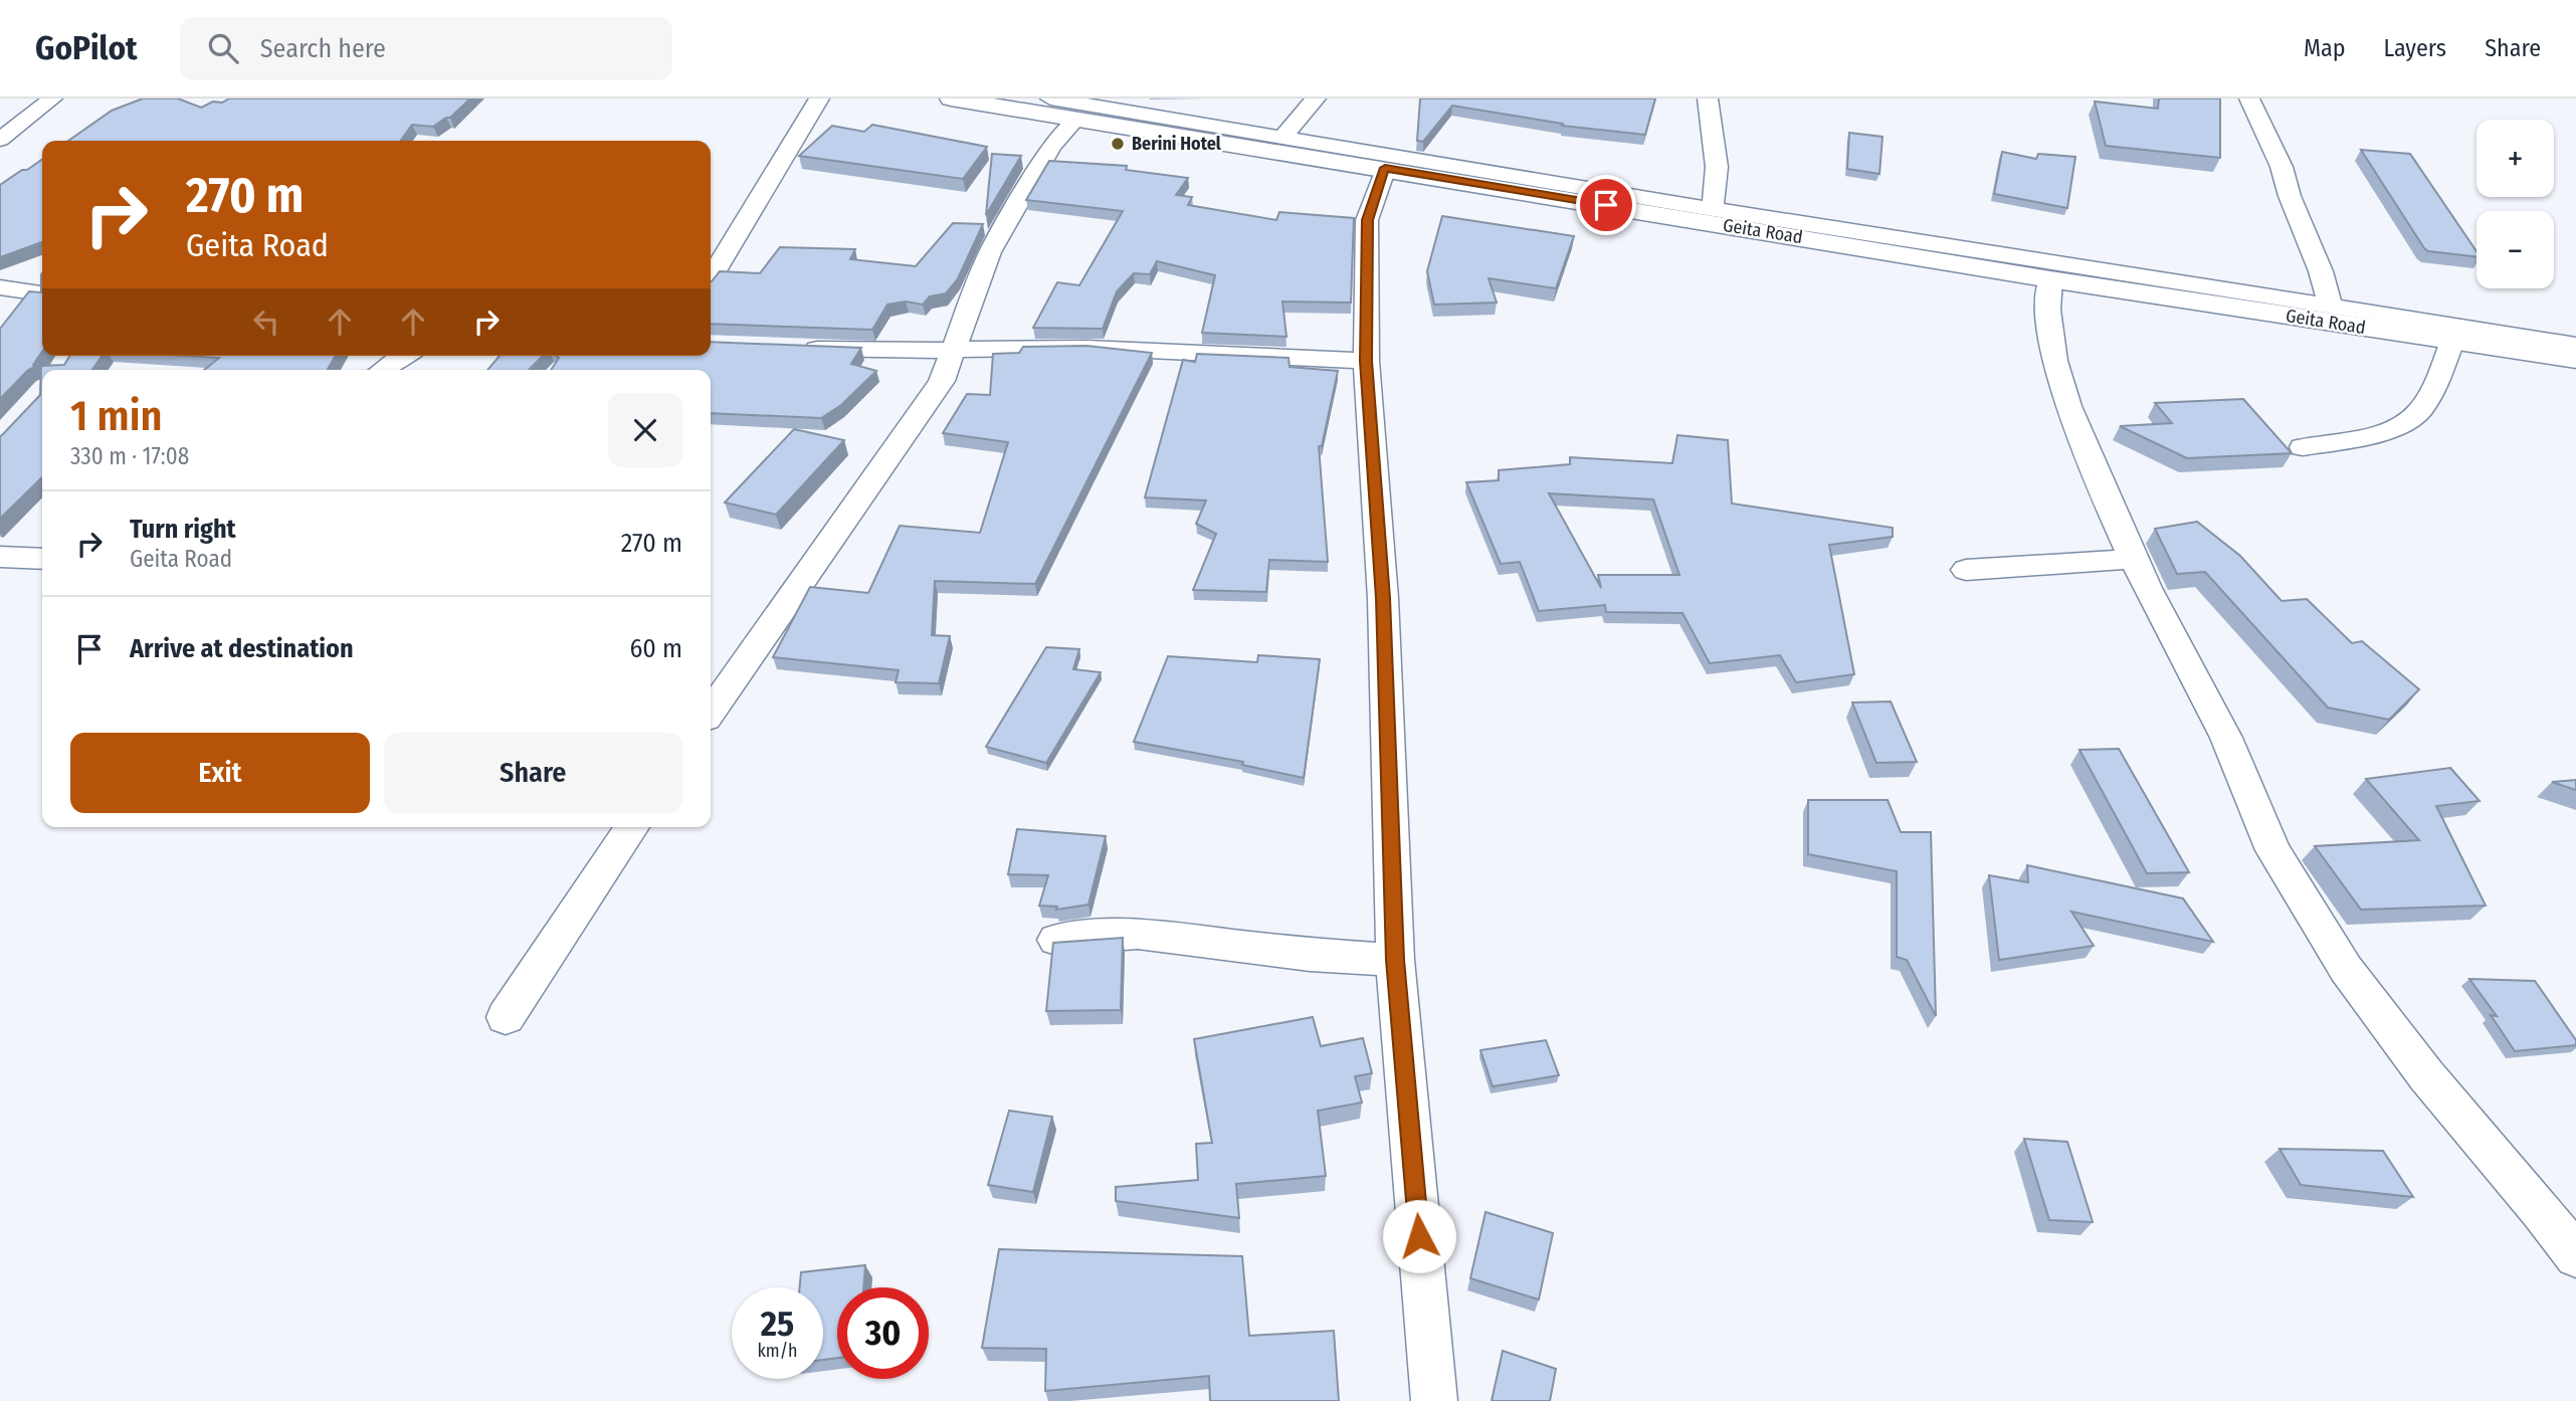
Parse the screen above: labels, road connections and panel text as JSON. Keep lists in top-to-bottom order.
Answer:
{
  "streets": {
    "highway": ["Geita Road"]
  },
  "places": ["Berini Hotel"],
  "page": {
    "header": "GoPilot",
    "search": "Search here",
    "nav": ["Map", "Layers", "Share"],
    "map_buttons": ["+", "−"],
    "turn": ["270 m", "Geita Road"],
    "heading": ["1 min", "330 m · 17:08"],
    "list": [
      {
        "name": "Turn right",
        "note": "Geita Road",
        "value": "270 m"
      },
      {
        "name": "Arrive at destination",
        "value": "60 m"
      }
    ],
    "buttons": ["Exit", "Share"],
    "speed": "25 km/h",
    "limit": "30"
  }
}
